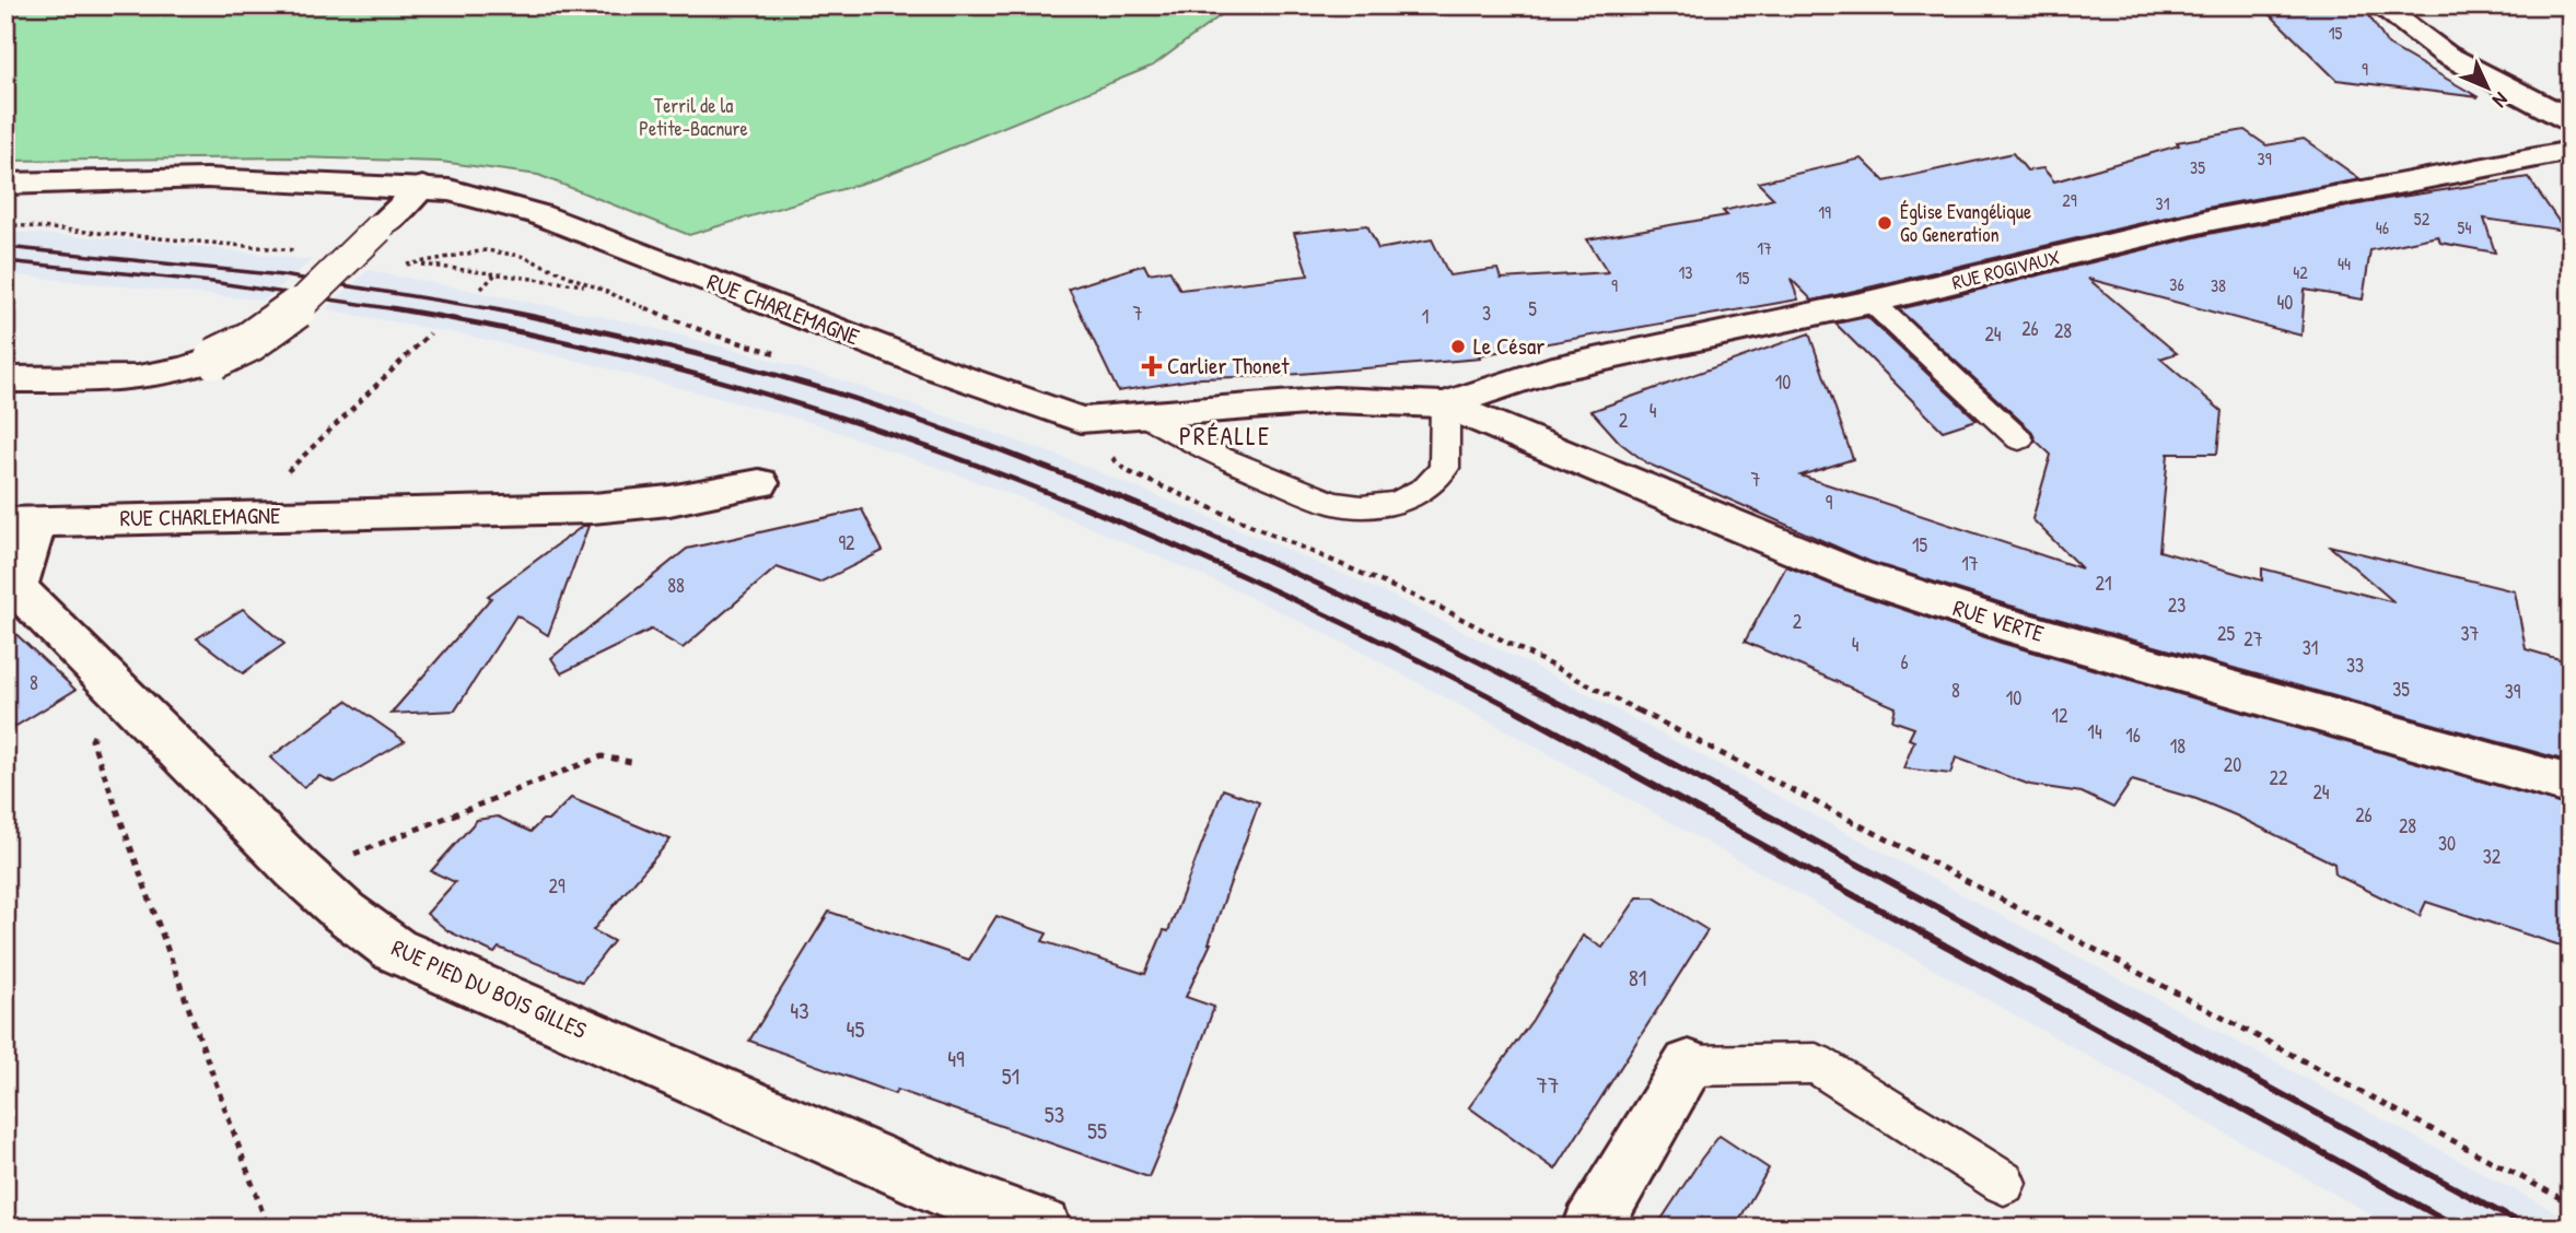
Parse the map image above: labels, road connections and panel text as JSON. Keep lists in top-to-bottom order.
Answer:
{
  "streets": {
    "street": [
      "RUE ROGIVAUX",
      "RUE CHARLEMAGNE",
      "RUE VERTE",
      "RUE PIED DU BOIS GILLES"
    ]
  },
  "crossings": [
    ["RUE ROGIVAUX", "RUE CHARLEMAGNE"],
    ["RUE ROGIVAUX", "RUE VERTE"],
    ["RUE CHARLEMAGNE", "RUE VERTE"],
    ["RUE CHARLEMAGNE", "RUE PIED DU BOIS GILLES"]
  ],
  "districts": ["PRÉALLE"],
  "parks": ["Terril de la Petite-Bacnure"],
  "places": {
    "other": ["Église Evangélique Go Generation", "Le César"],
    "health": ["Carlier Thonet"]
  },
  "house_numbers": [
    "15",
    "9",
    "39",
    "35",
    "29",
    "31",
    "19",
    "52",
    "46",
    "54",
    "17",
    "44",
    "13",
    "42",
    "15",
    "36",
    "9",
    "38",
    "40",
    "5",
    "7",
    "3",
    "1",
    "26",
    "28",
    "24",
    "10",
    "4",
    "2",
    "7",
    "9",
    "92",
    "15",
    "17",
    "21",
    "88",
    "23",
    "2",
    "25",
    "37",
    "27",
    "4",
    "31",
    "6",
    "33",
    "8",
    "35",
    "8",
    "39",
    "10",
    "12",
    "14",
    "16",
    "18",
    "20",
    "22",
    "24",
    "26",
    "28",
    "30",
    "32",
    "29",
    "81",
    "43",
    "45",
    "49",
    "51",
    "77",
    "53",
    "55"
  ],
  "north": "bottom right"
}
